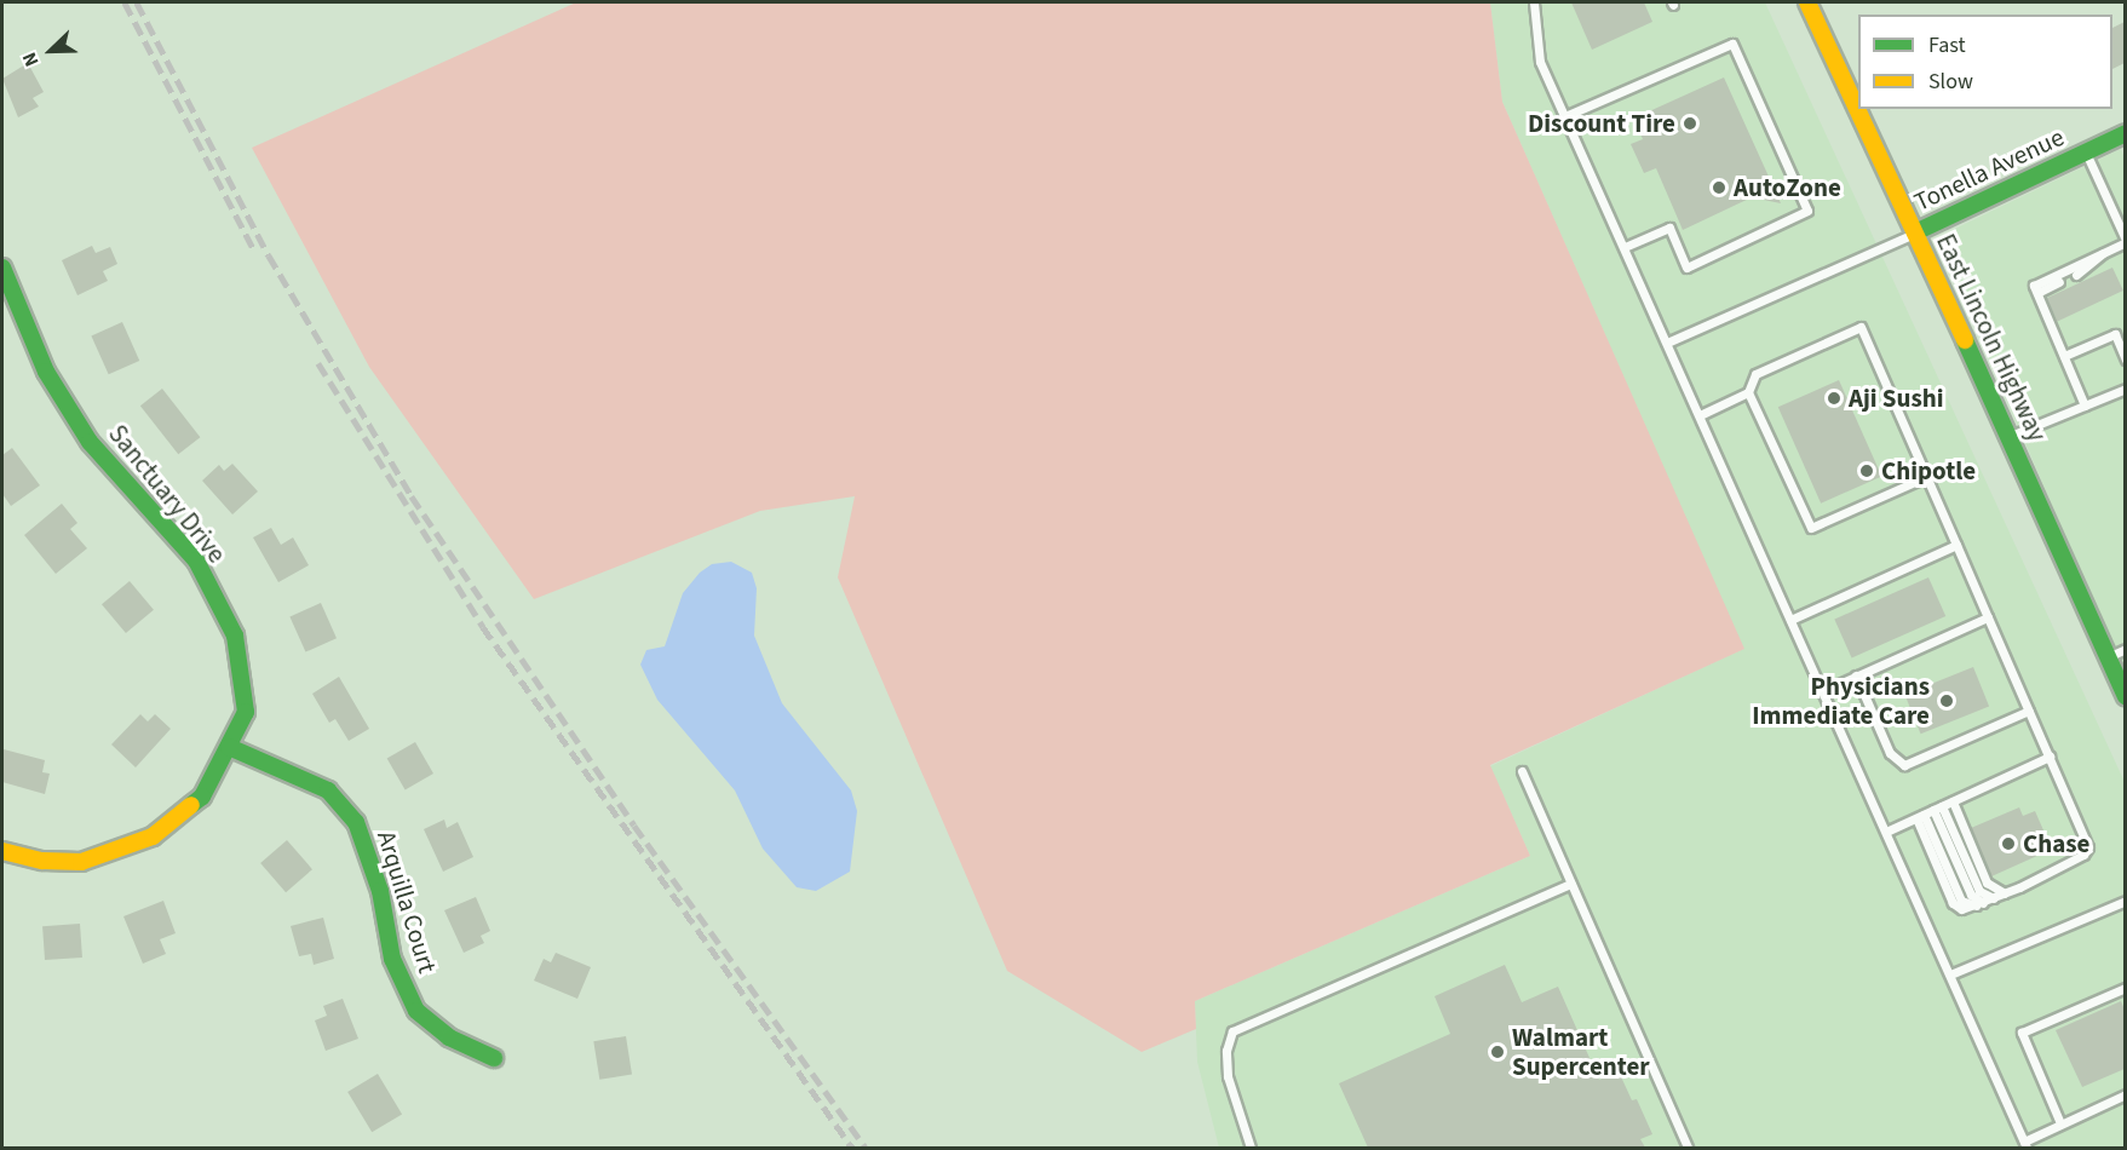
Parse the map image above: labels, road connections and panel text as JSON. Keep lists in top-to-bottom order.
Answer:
{
  "streets": {
    "street": [
      "Tonella Avenue",
      "East Lincoln Highway",
      "Sanctuary Drive",
      "Arquilla Court"
    ]
  },
  "crossings": [
    ["Tonella Avenue", "East Lincoln Highway"],
    ["Sanctuary Drive", "Arquilla Court"]
  ],
  "places": [
    "Discount Tire",
    "AutoZone",
    "Aji Sushi",
    "Chipotle",
    "Physicians Immediate Care",
    "Chase",
    "Walmart Supercenter"
  ],
  "legend": ["Fast", "Slow"],
  "north": "bottom left"
}
